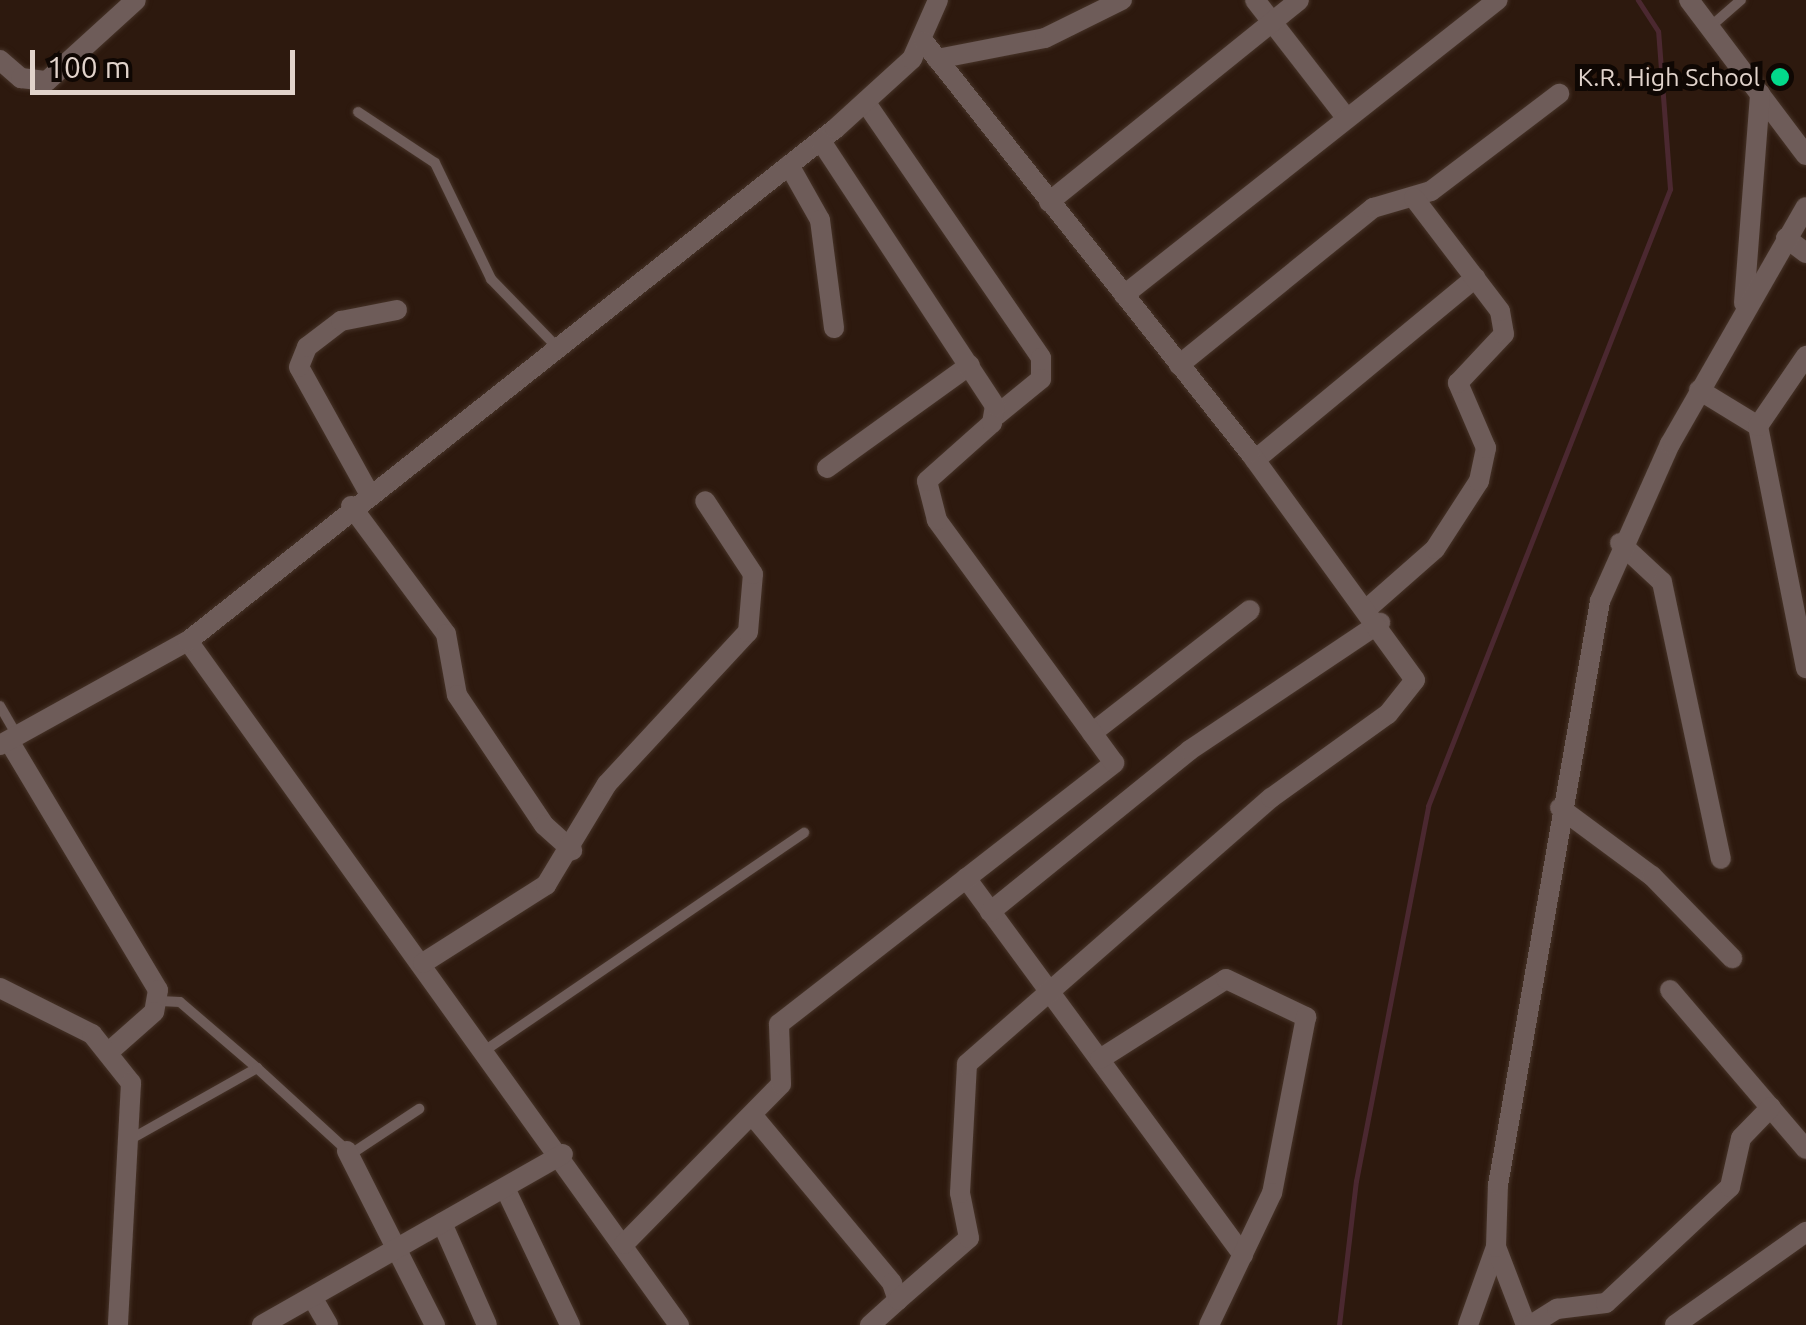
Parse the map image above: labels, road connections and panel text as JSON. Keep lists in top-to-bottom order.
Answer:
{
  "places": ["K.R. High School"],
  "scale_bar": "100 m"
}
